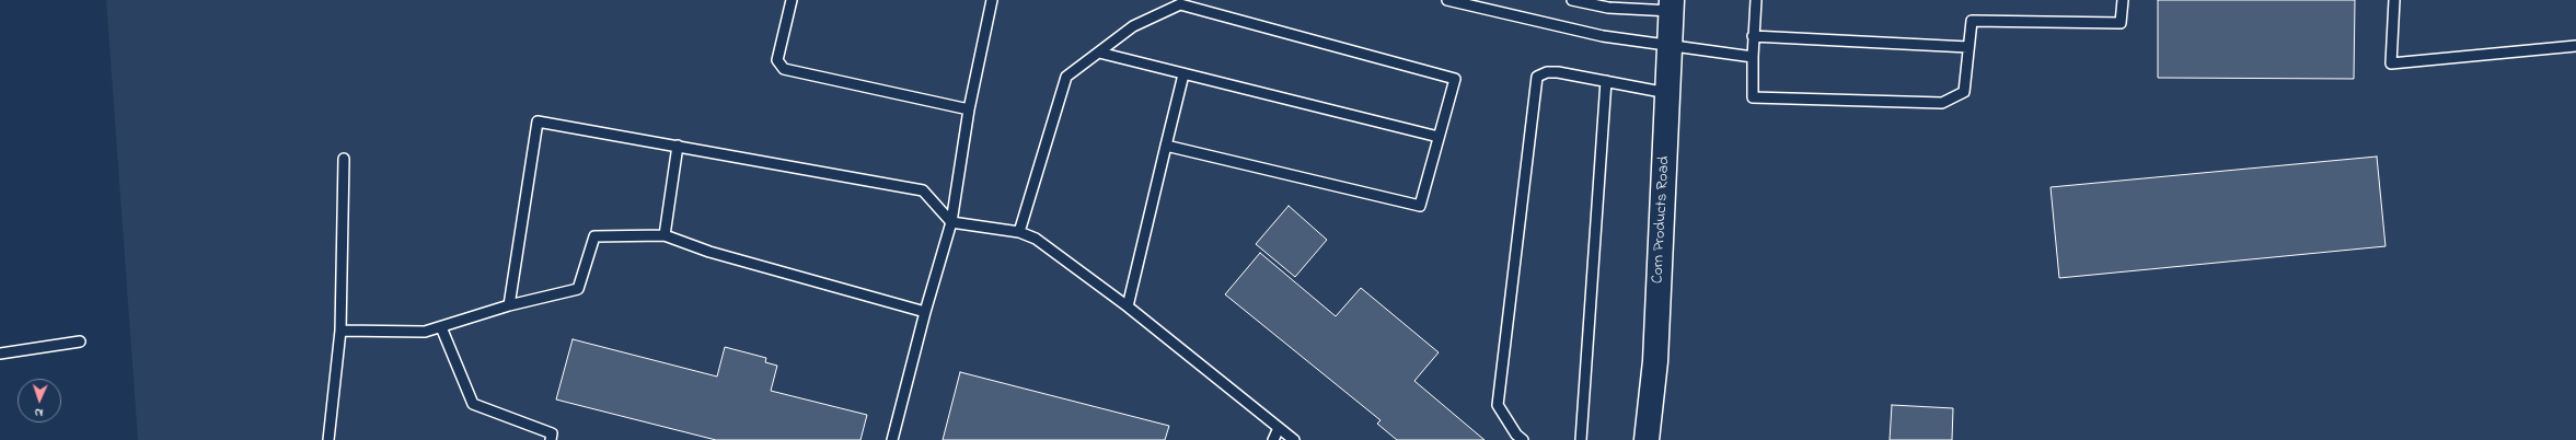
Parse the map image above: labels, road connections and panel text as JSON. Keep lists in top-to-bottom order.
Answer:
{
  "streets": {
    "street": ["Corn Products Road"]
  },
  "north": "bottom"
}
